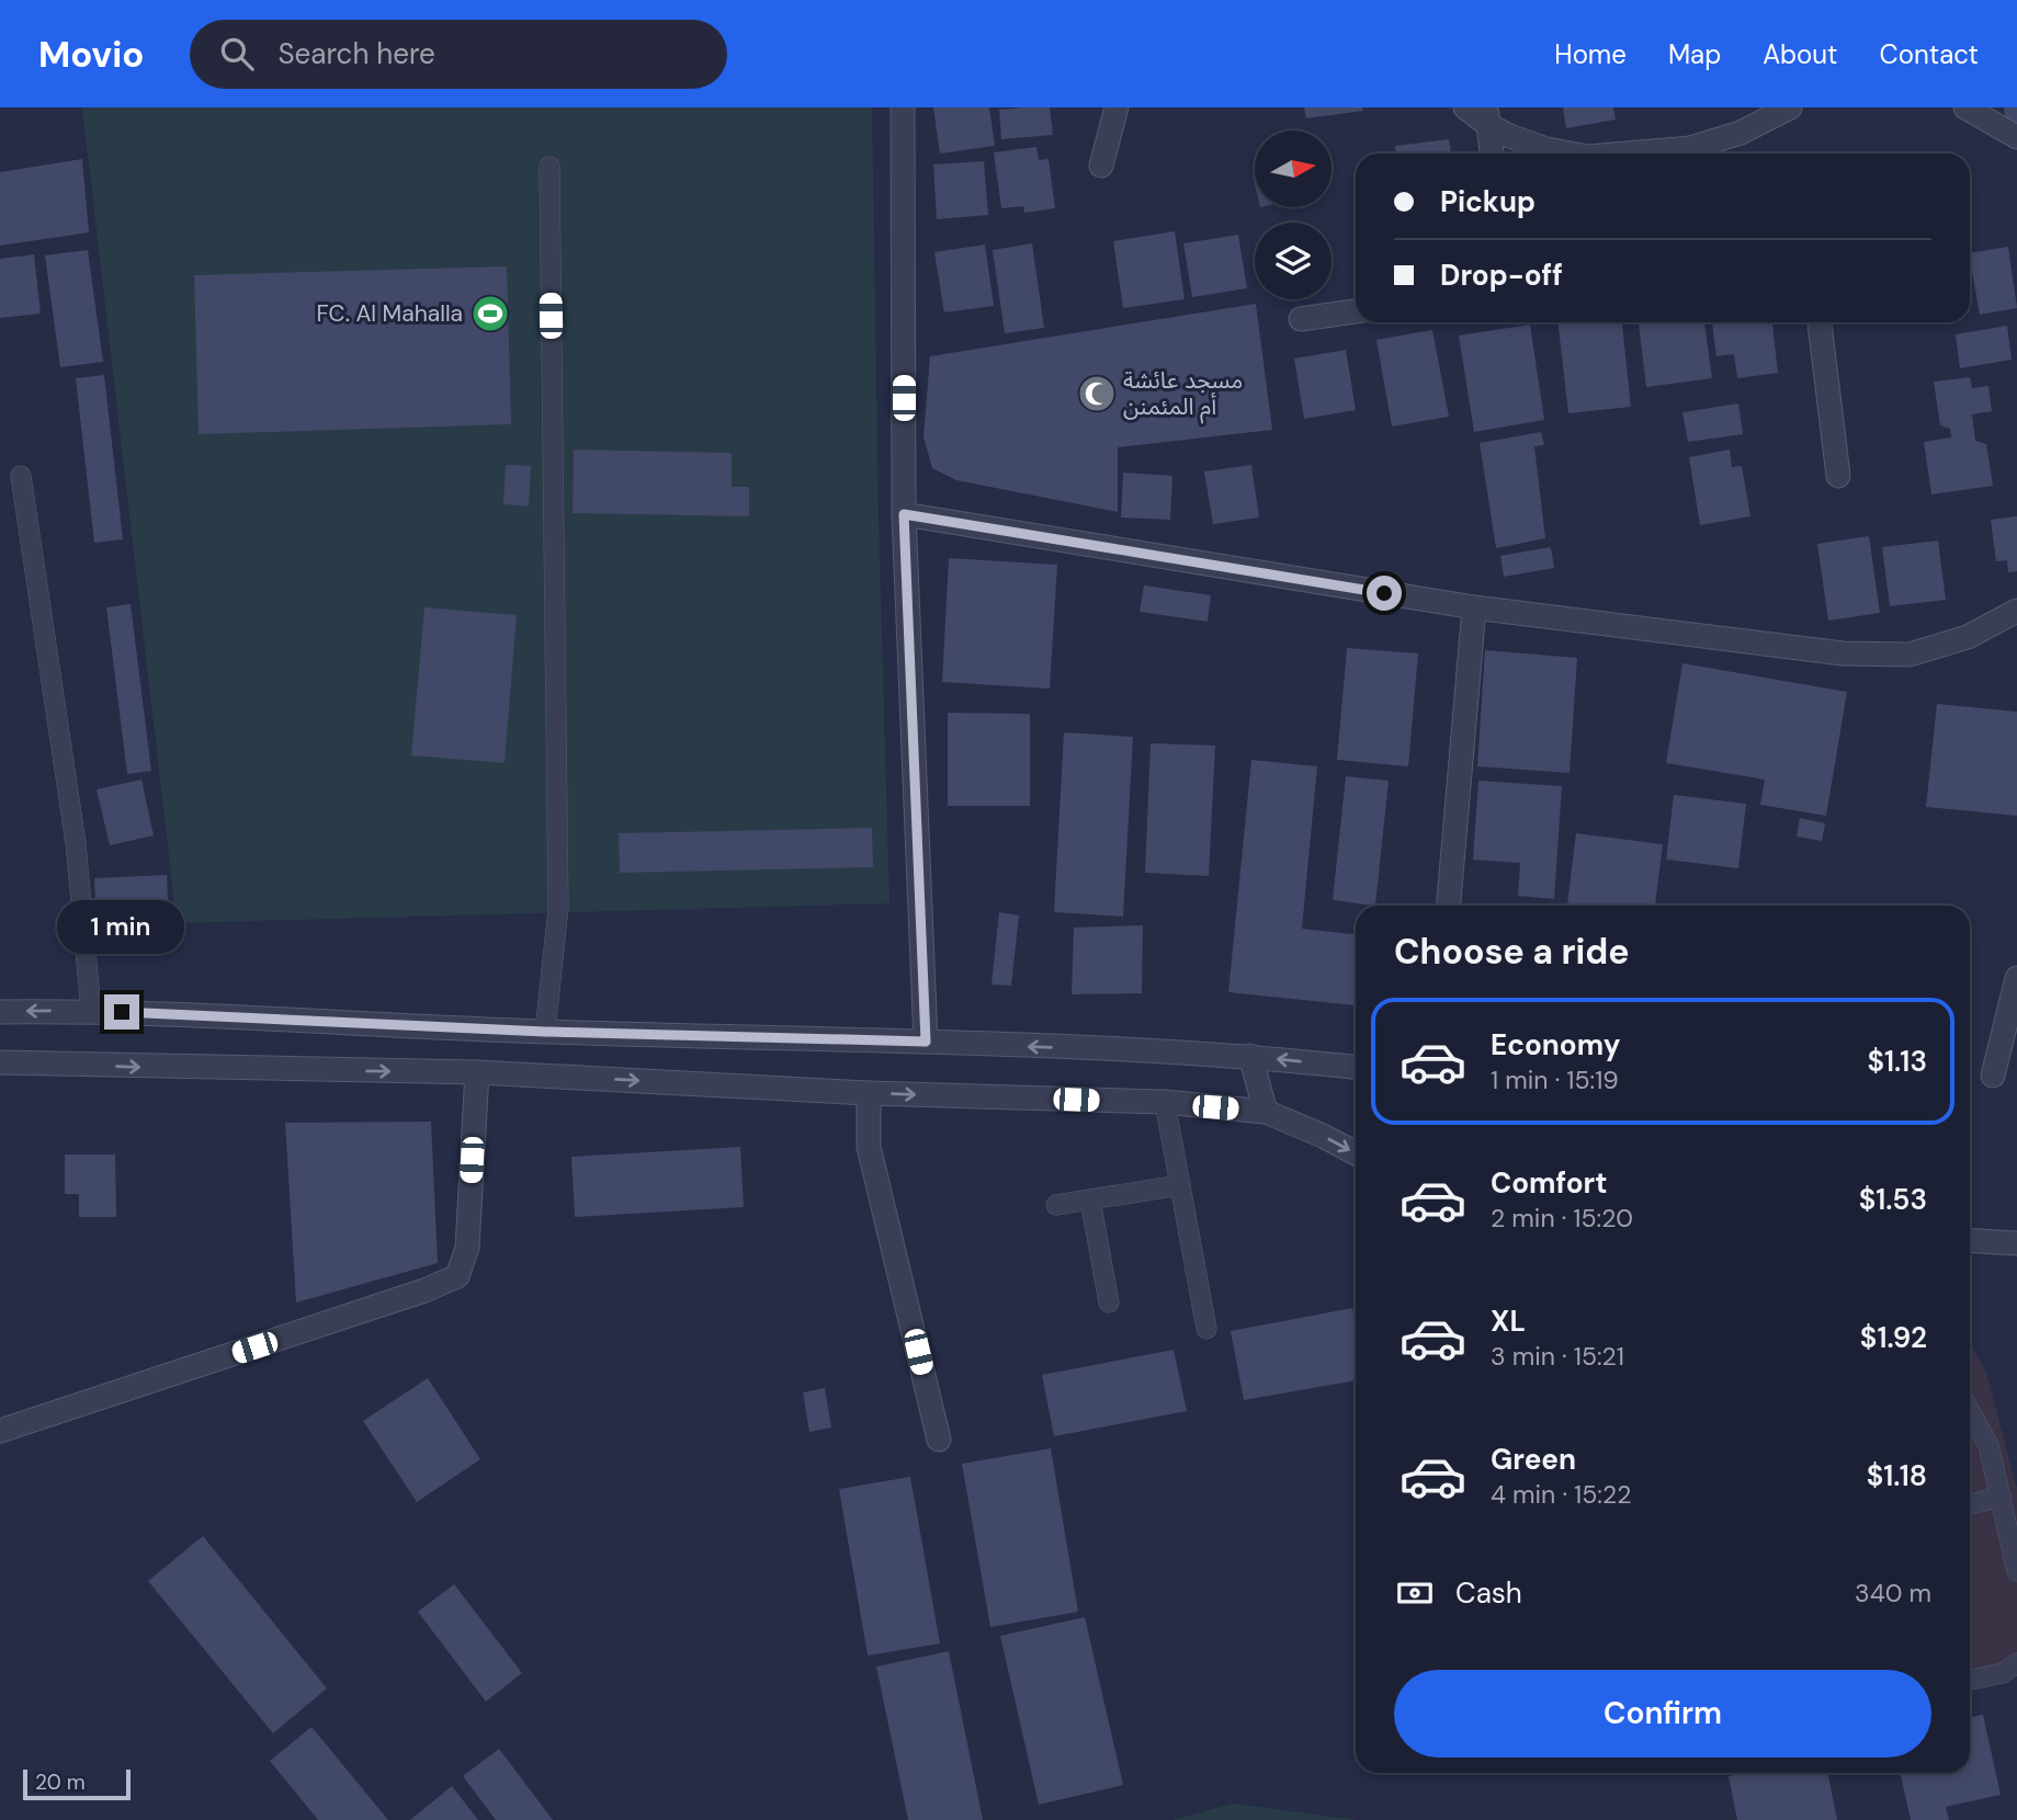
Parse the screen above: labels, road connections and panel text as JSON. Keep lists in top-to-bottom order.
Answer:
{
  "places": {
    "sports": ["FC. Al Mahalla"],
    "mosque": ["مسجد عائشة أم المئمنن"]
  },
  "scale_bar": "20 m",
  "north": "right",
  "page": {
    "header": "Movio",
    "search": "Search here",
    "nav": [
      "Home",
      "Map",
      "About",
      "Contact"
    ],
    "banner": ["Pickup", "Drop-off"],
    "bubble": "1 min",
    "heading": "Choose a ride",
    "list": [
      {
        "name": "Economy",
        "note": "1 min · 15:19",
        "value": "$1.13"
      },
      {
        "name": "Comfort",
        "note": "2 min · 15:20",
        "value": "$1.53"
      },
      {
        "name": "XL",
        "note": "3 min · 15:21",
        "value": "$1.92"
      },
      {
        "name": "Green",
        "note": "4 min · 15:22",
        "value": "$1.18"
      }
    ],
    "pay": ["Cash", "340 m"],
    "buttons": "Confirm",
    "scale": "20 m"
  }
}
